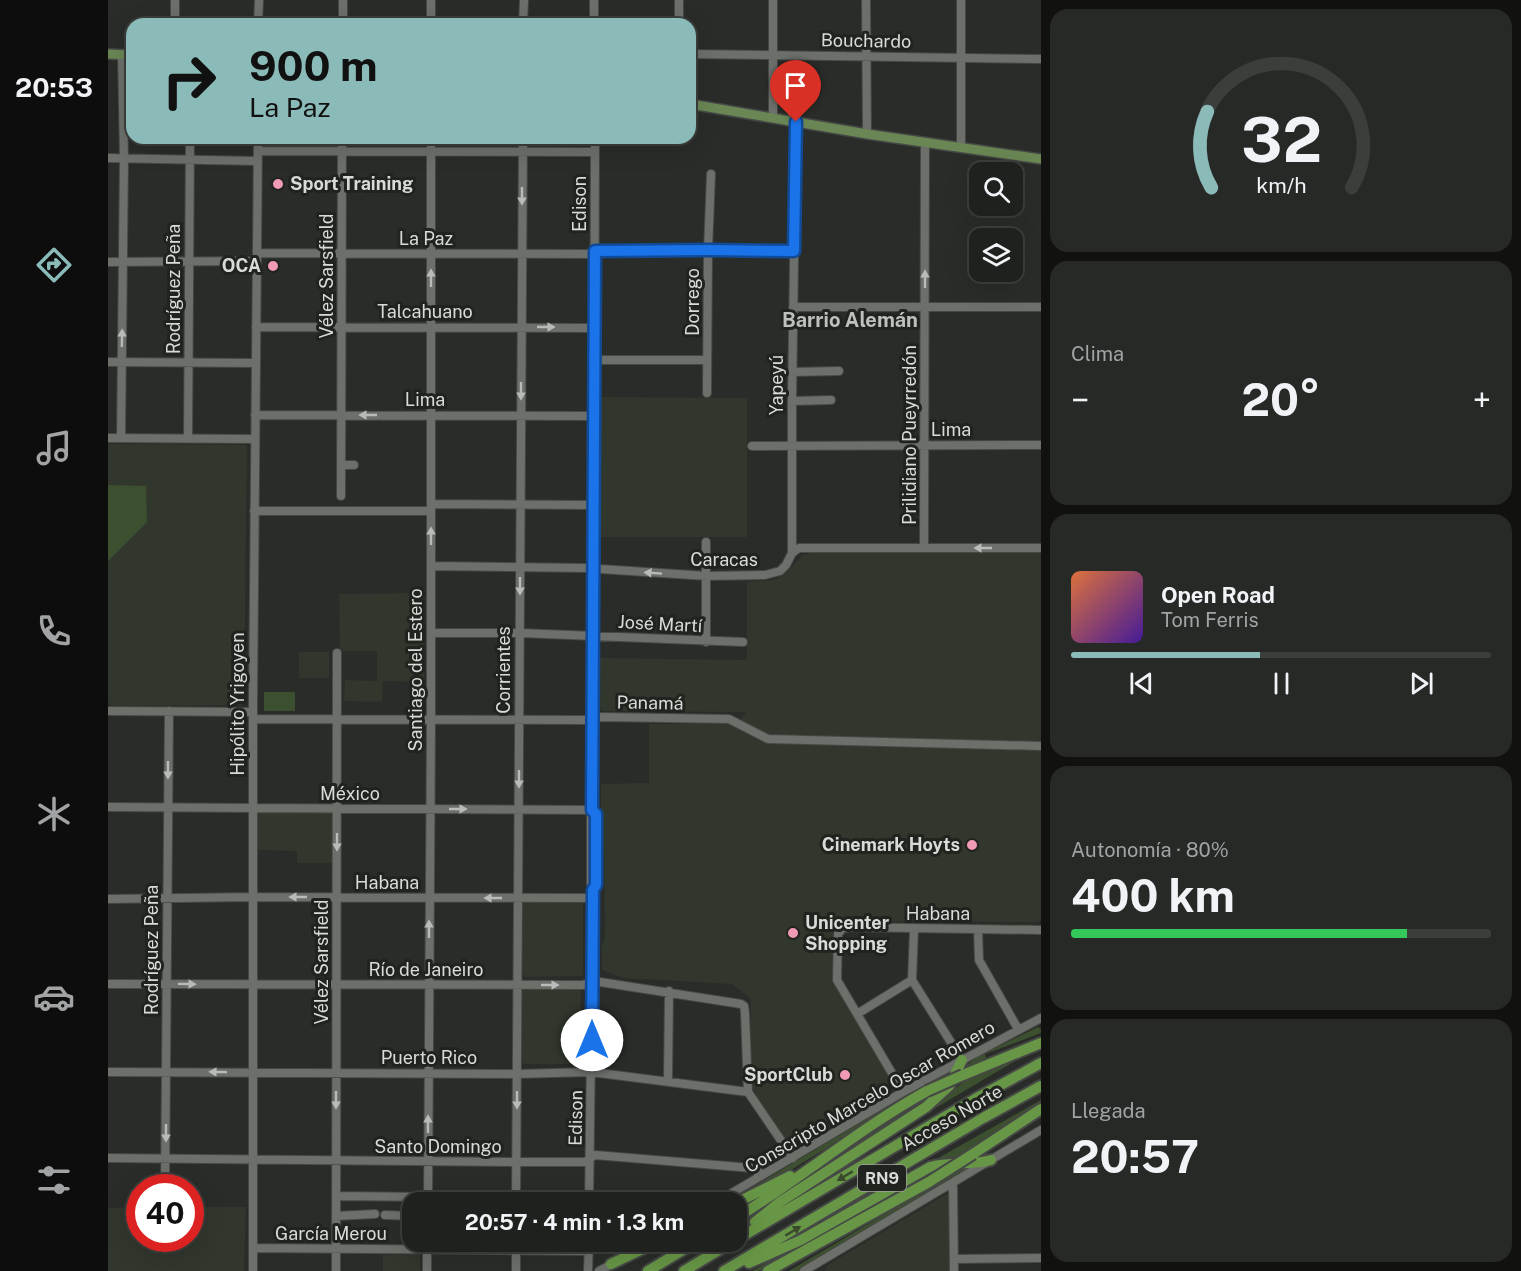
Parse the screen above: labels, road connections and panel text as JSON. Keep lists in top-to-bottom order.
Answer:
{
  "streets": {
    "highway": ["Acceso Norte", "RN9"],
    "street": [
      "Bouchardo",
      "Edison",
      "La Paz",
      "Vélez Sarsfield",
      "Rodríguez Peña",
      "Dorrego",
      "Talcahuano",
      "Yapeyú",
      "Lima",
      "Prilidiano Pueyrredón",
      "Caracas",
      "José Martí",
      "Santiago del Estero",
      "Corrientes",
      "Panamá",
      "Hipólito Yrigoyen",
      "México",
      "Habana",
      "Río de Janeiro",
      "Puerto Rico",
      "Conscripto Marcelo Oscar Romero",
      "Santo Domingo",
      "García Merou"
    ]
  },
  "crossings": [
    ["Edison", "La Paz"],
    ["Edison", "Talcahuano"],
    ["Edison", "Lima"],
    ["Edison", "Caracas"],
    ["Edison", "José Martí"],
    ["Edison", "Panamá"],
    ["Edison", "México"],
    ["Edison", "Habana"],
    ["Edison", "Río de Janeiro"],
    ["Edison", "Puerto Rico"],
    ["Edison", "Santo Domingo"],
    ["La Paz", "Vélez Sarsfield"],
    ["La Paz", "Rodríguez Peña"],
    ["La Paz", "Dorrego"],
    ["La Paz", "Yapeyú"],
    ["La Paz", "Santiago del Estero"],
    ["La Paz", "Corrientes"],
    ["La Paz", "Hipólito Yrigoyen"],
    ["Vélez Sarsfield", "Talcahuano"],
    ["Vélez Sarsfield", "Lima"],
    ["Vélez Sarsfield", "Panamá"],
    ["Vélez Sarsfield", "México"],
    ["Vélez Sarsfield", "Habana"],
    ["Vélez Sarsfield", "Río de Janeiro"],
    ["Vélez Sarsfield", "Puerto Rico"],
    ["Vélez Sarsfield", "Santo Domingo"],
    ["Vélez Sarsfield", "García Merou"],
    ["Rodríguez Peña", "Panamá"],
    ["Rodríguez Peña", "México"],
    ["Rodríguez Peña", "Habana"],
    ["Rodríguez Peña", "Río de Janeiro"],
    ["Rodríguez Peña", "Puerto Rico"],
    ["Rodríguez Peña", "Santo Domingo"],
    ["Talcahuano", "Santiago del Estero"],
    ["Talcahuano", "Corrientes"],
    ["Talcahuano", "Hipólito Yrigoyen"],
    ["Yapeyú", "Lima"],
    ["Yapeyú", "Caracas"],
    ["Lima", "Prilidiano Pueyrredón"],
    ["Lima", "Santiago del Estero"],
    ["Lima", "Corrientes"],
    ["Lima", "Hipólito Yrigoyen"],
    ["Caracas", "Santiago del Estero"],
    ["Caracas", "Corrientes"],
    ["José Martí", "Santiago del Estero"],
    ["José Martí", "Corrientes"],
    ["Santiago del Estero", "Panamá"],
    ["Santiago del Estero", "México"],
    ["Santiago del Estero", "Habana"],
    ["Santiago del Estero", "Río de Janeiro"],
    ["Santiago del Estero", "Puerto Rico"],
    ["Santiago del Estero", "Santo Domingo"],
    ["Corrientes", "Panamá"],
    ["Corrientes", "México"],
    ["Corrientes", "Habana"],
    ["Corrientes", "Río de Janeiro"],
    ["Corrientes", "Puerto Rico"],
    ["Corrientes", "Santo Domingo"],
    ["Panamá", "Hipólito Yrigoyen"],
    ["Hipólito Yrigoyen", "México"],
    ["Hipólito Yrigoyen", "Habana"],
    ["Hipólito Yrigoyen", "Río de Janeiro"],
    ["Hipólito Yrigoyen", "Puerto Rico"],
    ["Hipólito Yrigoyen", "Santo Domingo"],
    ["Hipólito Yrigoyen", "García Merou"],
    ["Río de Janeiro", "Puerto Rico"],
    ["Conscripto Marcelo Oscar Romero", "Santo Domingo"]
  ],
  "one_way": ["Prilidiano Pueyrredón", "Corrientes"],
  "districts": ["Barrio Alemán"],
  "places": [
    "Sport Training",
    "OCA",
    "Cinemark Hoyts",
    "Unicenter Shopping",
    "SportClub"
  ],
  "page": {
    "tabs": "20:53",
    "turn": ["900 m", "La Paz"],
    "tile": [
      "Clima",
      ["Autonomía · 80%", "400 km"],
      ["Llegada", "20:57"]
    ],
    "heat": ["−", "20°", "+"],
    "song": ["Open Road", "Tom Ferris"],
    "limit": "40",
    "trip": "20:57 · 4 min · 1.3 km",
    "gauge": ["32", "km/h"]
  }
}
